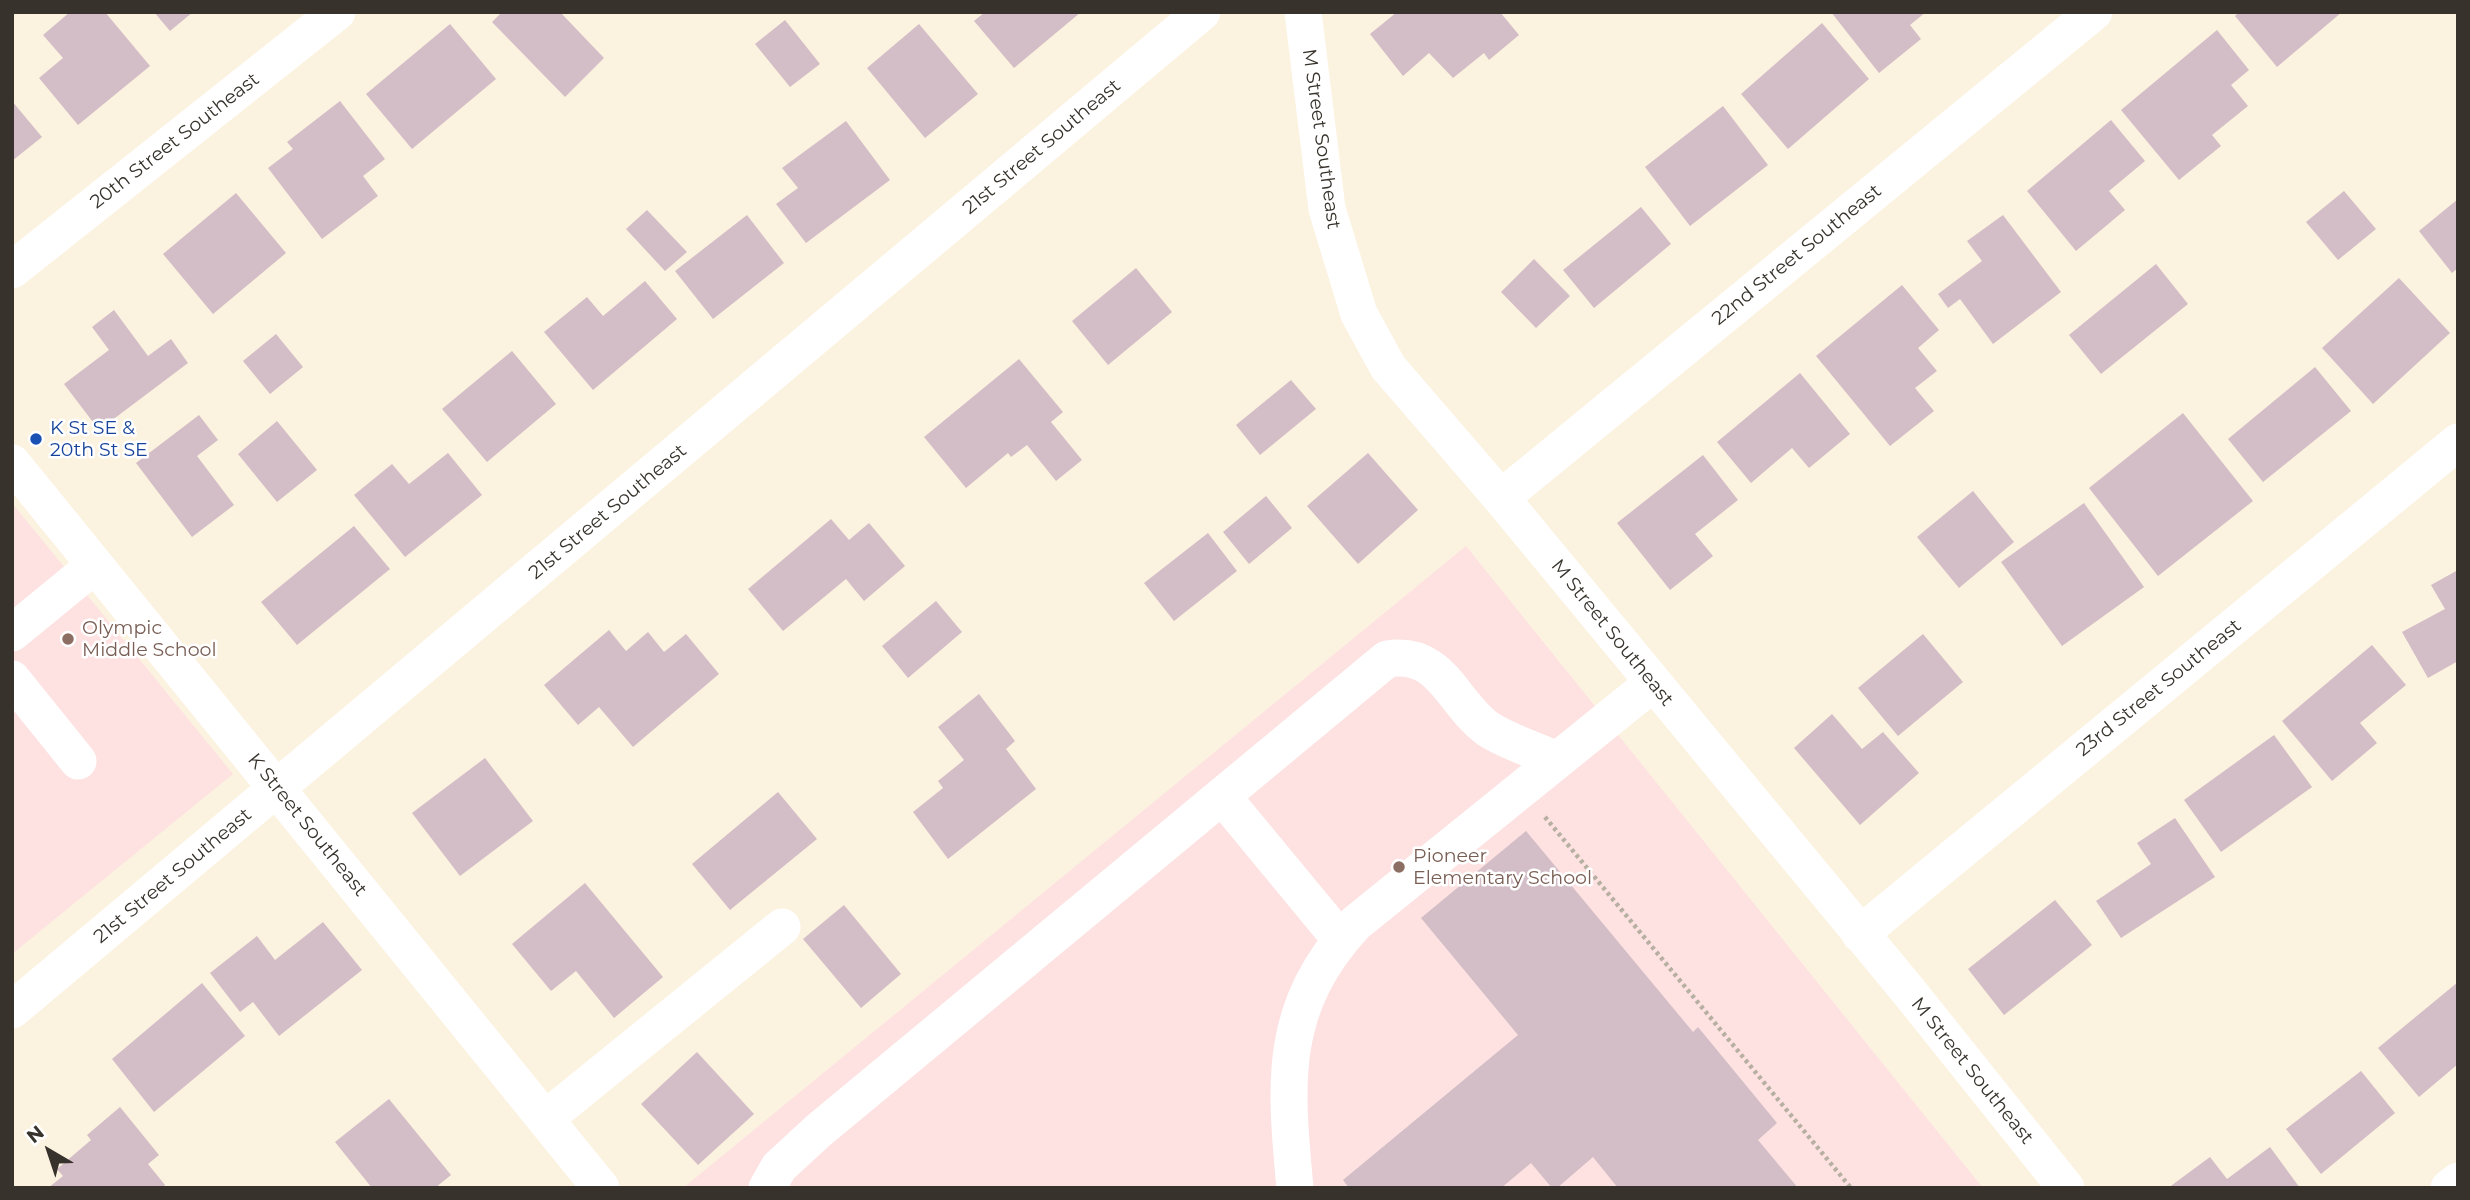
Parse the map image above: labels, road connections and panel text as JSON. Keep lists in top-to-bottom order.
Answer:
{
  "streets": {
    "street": [
      "M Street Southeast",
      "20th Street Southeast",
      "21st Street Southeast",
      "22nd Street Southeast",
      "23rd Street Southeast",
      "K Street Southeast"
    ]
  },
  "crossings": [
    ["M Street Southeast", "22nd Street Southeast"],
    ["M Street Southeast", "23rd Street Southeast"],
    ["21st Street Southeast", "K Street Southeast"]
  ],
  "places": ["K St SE & 20th St SE", "Olympic Middle School", "Pioneer Elementary School"],
  "north": "top left"
}
